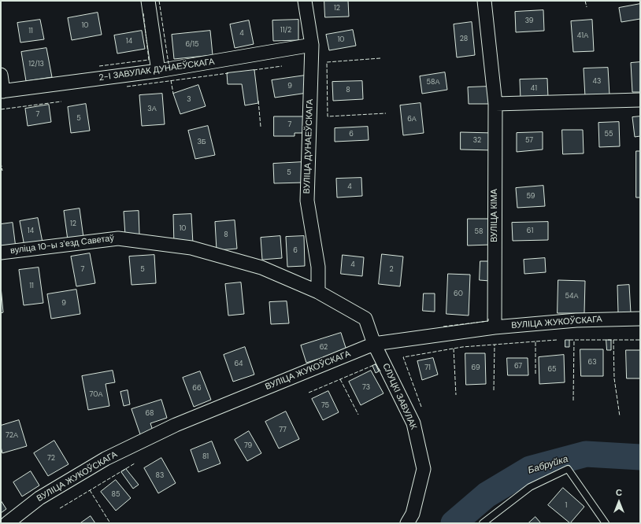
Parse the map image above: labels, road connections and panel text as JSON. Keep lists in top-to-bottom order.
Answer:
{
  "streets": {
    "street": [
      "2-І ЗАВУЛАК ДУНАЕЎСКАГА",
      "ВУЛІЦА ДУНАЕЎСКАГА",
      "ВУЛІЦА КІМА",
      "вуліца 10-ы зʼезд Саветаў",
      "ВУЛІЦА ЖУКОЎСКАГА",
      "СЛУЦКІ ЗАВУЛАК"
    ]
  },
  "crossings": [
    ["2-І ЗАВУЛАК ДУНАЕЎСКАГА", "ВУЛІЦА ДУНАЕЎСКАГА"],
    ["ВУЛІЦА ДУНАЕЎСКАГА", "вуліца 10-ы зʼезд Саветаў"],
    ["ВУЛІЦА КІМА", "ВУЛІЦА ЖУКОЎСКАГА"],
    ["вуліца 10-ы зʼезд Саветаў", "ВУЛІЦА ЖУКОЎСКАГА"],
    ["вуліца 10-ы зʼезд Саветаў", "СЛУЦКІ ЗАВУЛАК"],
    ["ВУЛІЦА ЖУКОЎСКАГА", "СЛУЦКІ ЗАВУЛАК"]
  ],
  "water": ["Бабруйка"],
  "house_numbers": [
    "12",
    "39",
    "10",
    "11/2",
    "11",
    "4",
    "41А",
    "28",
    "10",
    "14",
    "6/15",
    "12/13",
    "43",
    "58А",
    "9",
    "41",
    "8",
    "3",
    "3А",
    "7",
    "5",
    "6А",
    "7",
    "6",
    "55",
    "32",
    "57",
    "3Б",
    "5",
    "4",
    "59",
    "12",
    "10",
    "14",
    "61",
    "58",
    "8",
    "6",
    "4",
    "7",
    "5",
    "2",
    "11",
    "60",
    "54А",
    "9",
    "62",
    "63",
    "64",
    "67",
    "71",
    "69",
    "65",
    "73",
    "66",
    "70А",
    "75",
    "68",
    "77",
    "72А",
    "79",
    "81",
    "72",
    "83",
    "85",
    "1"
  ],
  "north": "top"
}
